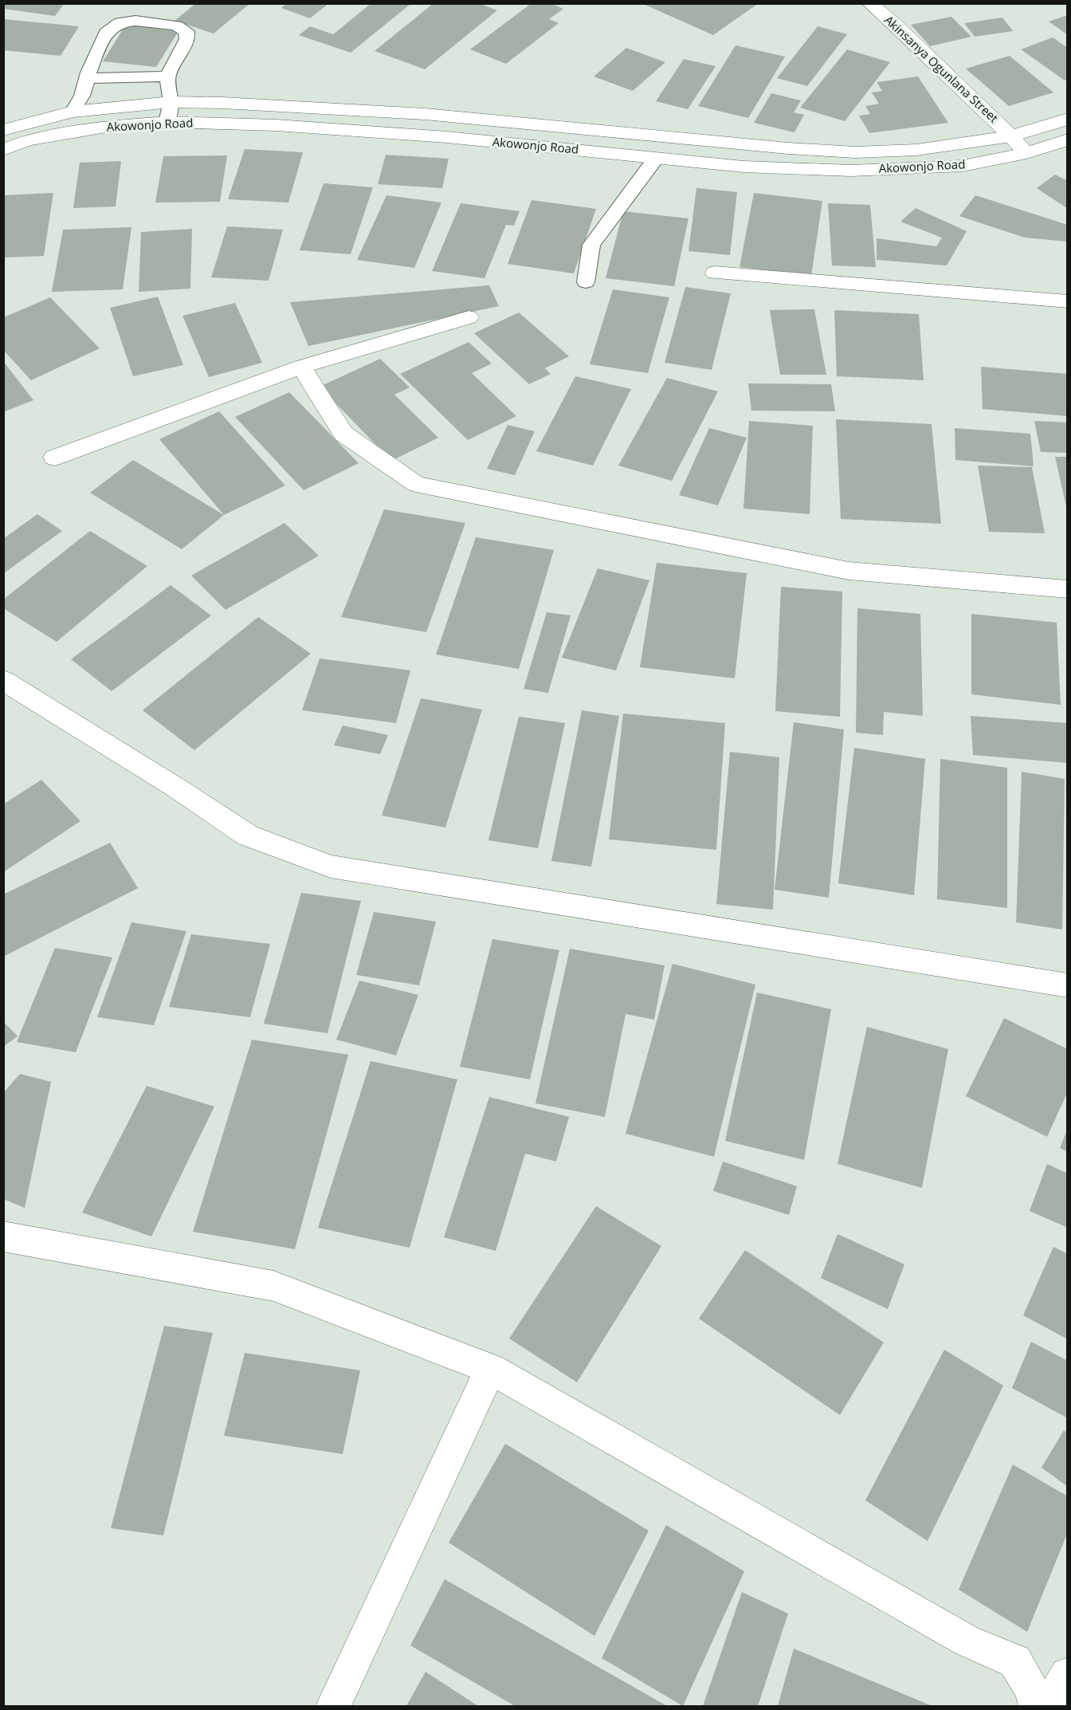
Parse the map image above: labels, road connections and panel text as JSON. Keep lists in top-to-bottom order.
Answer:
{
  "streets": {
    "street": ["Akinsanya Ogunlana Street", "Akowonjo Road"]
  },
  "crossings": [
    ["Akinsanya Ogunlana Street", "Akowonjo Road"]
  ]
}
